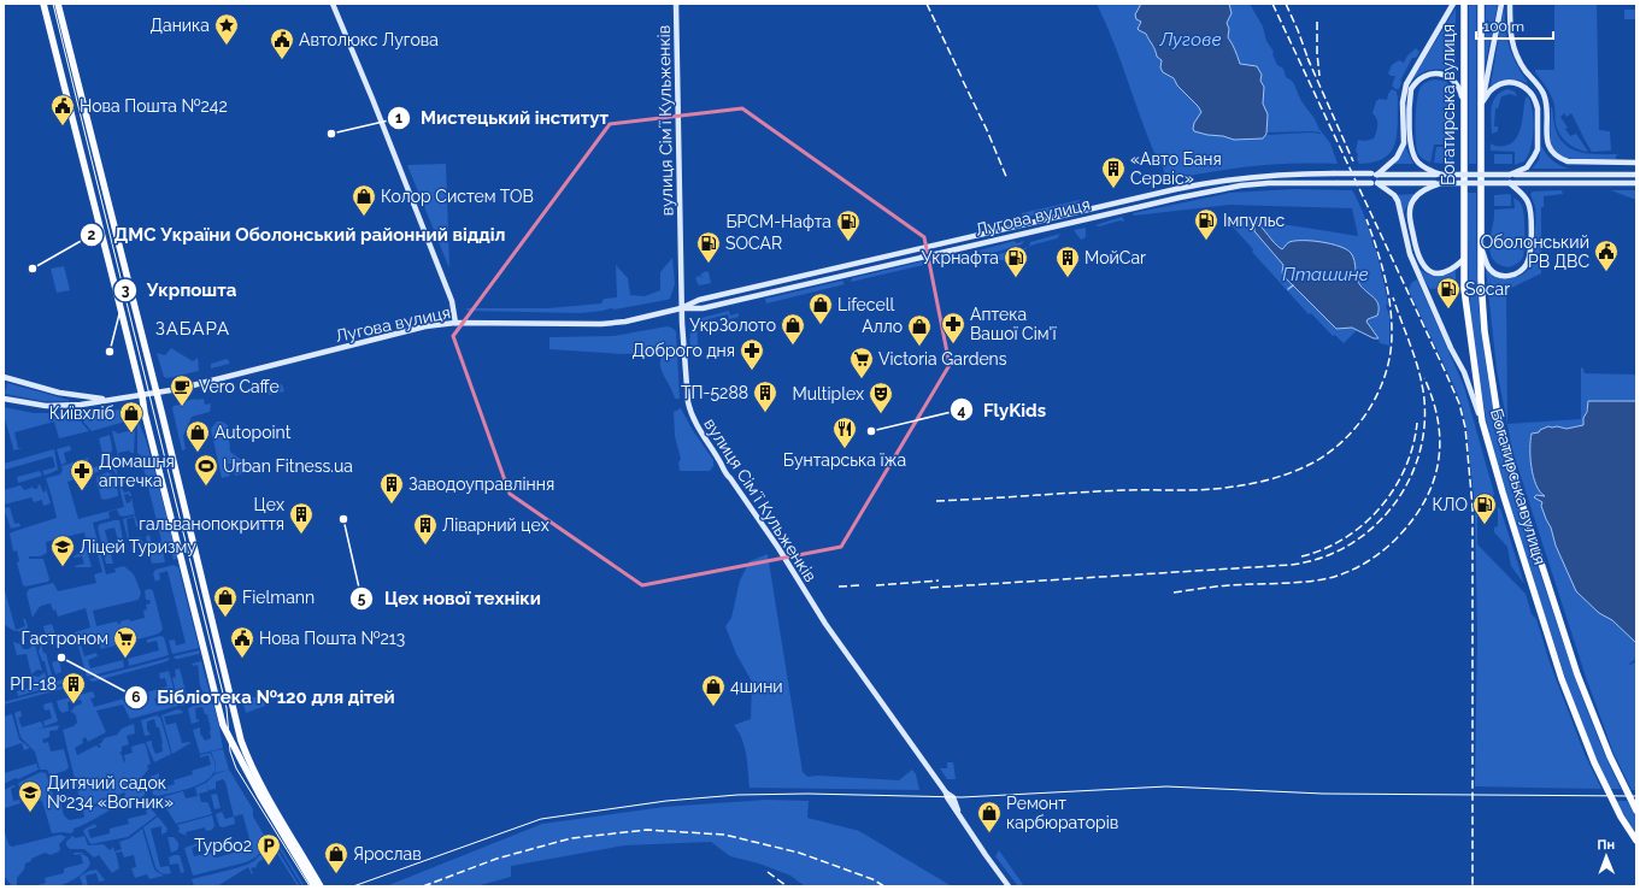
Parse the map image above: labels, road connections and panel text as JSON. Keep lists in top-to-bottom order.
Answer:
{
  "streets": {
    "main road": ["Богатирська вулиця", "вулиця Сімʼї Кульженків", "Лугова вулиця"]
  },
  "crossings": [
    ["вулиця Сімʼї Кульженків", "Лугова вулиця"]
  ],
  "districts": ["ЗАБАРА"],
  "water": ["Лугове", "Пташине"],
  "places": {
    "place": ["Даника"],
    "public building": [
      "Автолюкс Лугова",
      "Нова Пошта №242",
      "Оболонський РВ ДВС",
      "Нова Пошта №213"
    ],
    "other": [
      "Мистецький інститут",
      "ДМС України Оболонський районний відділ",
      "Укрпошта",
      "FlyKids",
      "Цех нової техніки",
      "Бібліотека №120 для дітей"
    ],
    "building": [
      "«Авто Баня Сервіс»",
      "МойCar",
      "ТП-5288",
      "Заводоуправління",
      "Цех гальванопокриття",
      "Ліварний цех",
      "РП-18"
    ],
    "shop": [
      "Колор Систем ТОВ",
      "Lifecell",
      "УкрЗолото",
      "Алло",
      "Київхліб",
      "Autopoint",
      "Fielmann",
      "4шини",
      "Ремонт карбюраторів",
      "Ярослав"
    ],
    "fuel station": [
      "Імпульс",
      "БРСМ-Нафта",
      "SOCAR",
      "Укрнафта",
      "Socar",
      "КЛО"
    ],
    "pharmacy": ["Аптека Вашої Сім'ї", "Доброго дня", "Домашня аптечка"],
    "supermarket": ["Victoria Gardens", "Гастроном"],
    "cafe": ["Vero Caffe"],
    "theatre": ["Multiplex"],
    "restaurant": ["Бунтарська їжа"],
    "sports": ["Urban Fitness.ua"],
    "school or university": ["Ліцей Туризму", "Дитячий садок №234 «Вогник»"],
    "parking": ["Турбо2"]
  },
  "scale_bar": "100 m",
  "north": "top"
}
